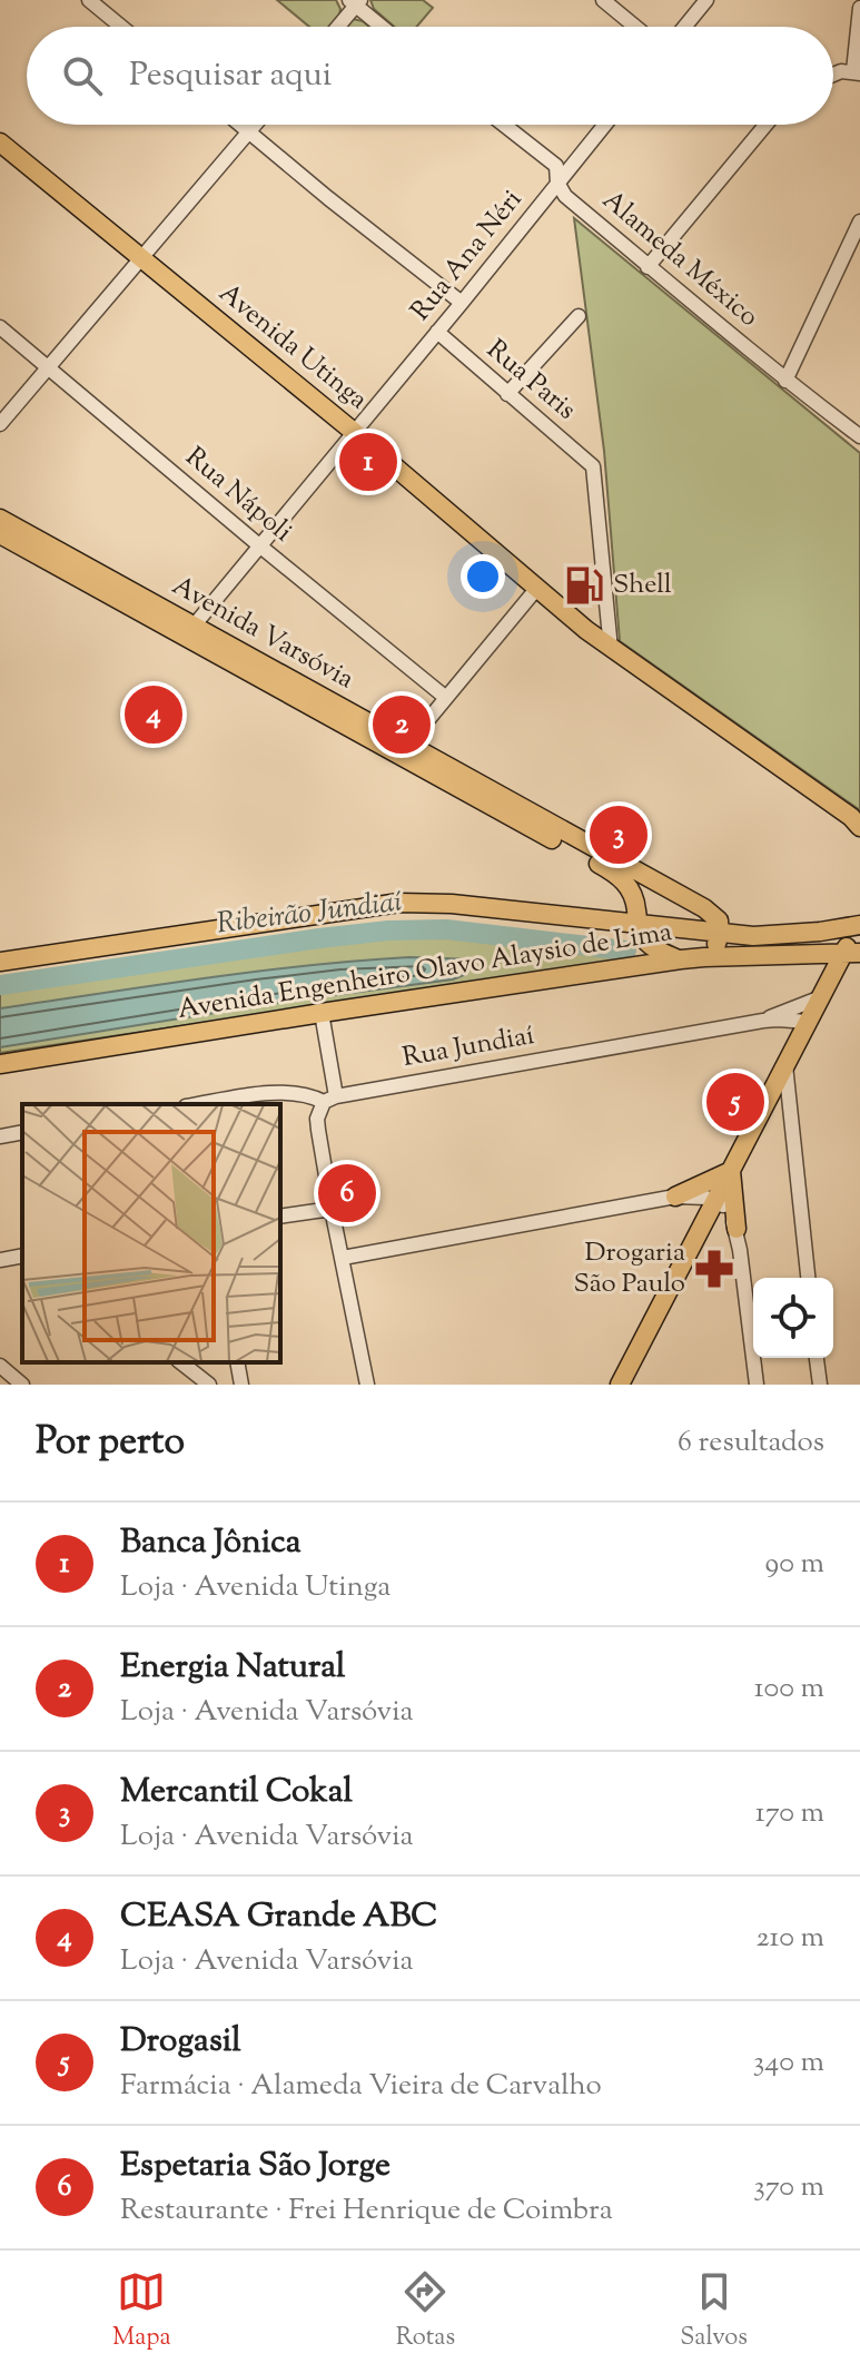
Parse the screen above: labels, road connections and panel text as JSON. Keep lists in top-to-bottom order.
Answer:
{
  "streets": {
    "main road": ["Avenida Utinga", "Avenida Varsóvia", "Avenida Engenheiro Olavo Alaysio de Lima"],
    "street": [
      "Rua Ana Néri",
      "Alameda México",
      "Rua Paris",
      "Rua Nápoli",
      "Rua Jundiaí"
    ]
  },
  "crossings": [
    ["Rua Ana Néri", "Alameda México"],
    ["Rua Ana Néri", "Avenida Utinga"],
    ["Rua Ana Néri", "Rua Paris"],
    ["Rua Ana Néri", "Rua Nápoli"],
    ["Rua Ana Néri", "Avenida Varsóvia"],
    ["Avenida Utinga", "Rua Paris"],
    ["Avenida Varsóvia", "Avenida Engenheiro Olavo Alaysio de Lima"]
  ],
  "water": ["Ribeirão Jundiaí"],
  "places": {
    "fuel station": ["Shell"],
    "pharmacy": ["Drogaria São Paulo"]
  },
  "page": {
    "search": "Pesquisar aqui",
    "pins": [
      "1",
      "4",
      "2",
      "3",
      "5",
      "6"
    ],
    "heading": ["Por perto", "6 resultados"],
    "list": [
      {
        "mark": "1",
        "name": "Banca Jônica",
        "note": "Loja · Avenida Utinga",
        "value": "90 m"
      },
      {
        "mark": "2",
        "name": "Energia Natural",
        "note": "Loja · Avenida Varsóvia",
        "value": "100 m"
      },
      {
        "mark": "3",
        "name": "Mercantil Cokal",
        "note": "Loja · Avenida Varsóvia",
        "value": "170 m"
      },
      {
        "mark": "4",
        "name": "CEASA Grande ABC",
        "note": "Loja · Avenida Varsóvia",
        "value": "210 m"
      },
      {
        "mark": "5",
        "name": "Drogasil",
        "note": "Farmácia · Alameda Vieira de Carvalho",
        "value": "340 m"
      },
      {
        "mark": "6",
        "name": "Espetaria São Jorge",
        "note": "Restaurante · Frei Henrique de Coimbra",
        "value": "370 m"
      }
    ],
    "nav": ["Mapa", "Rotas", "Salvos"]
  }
}
